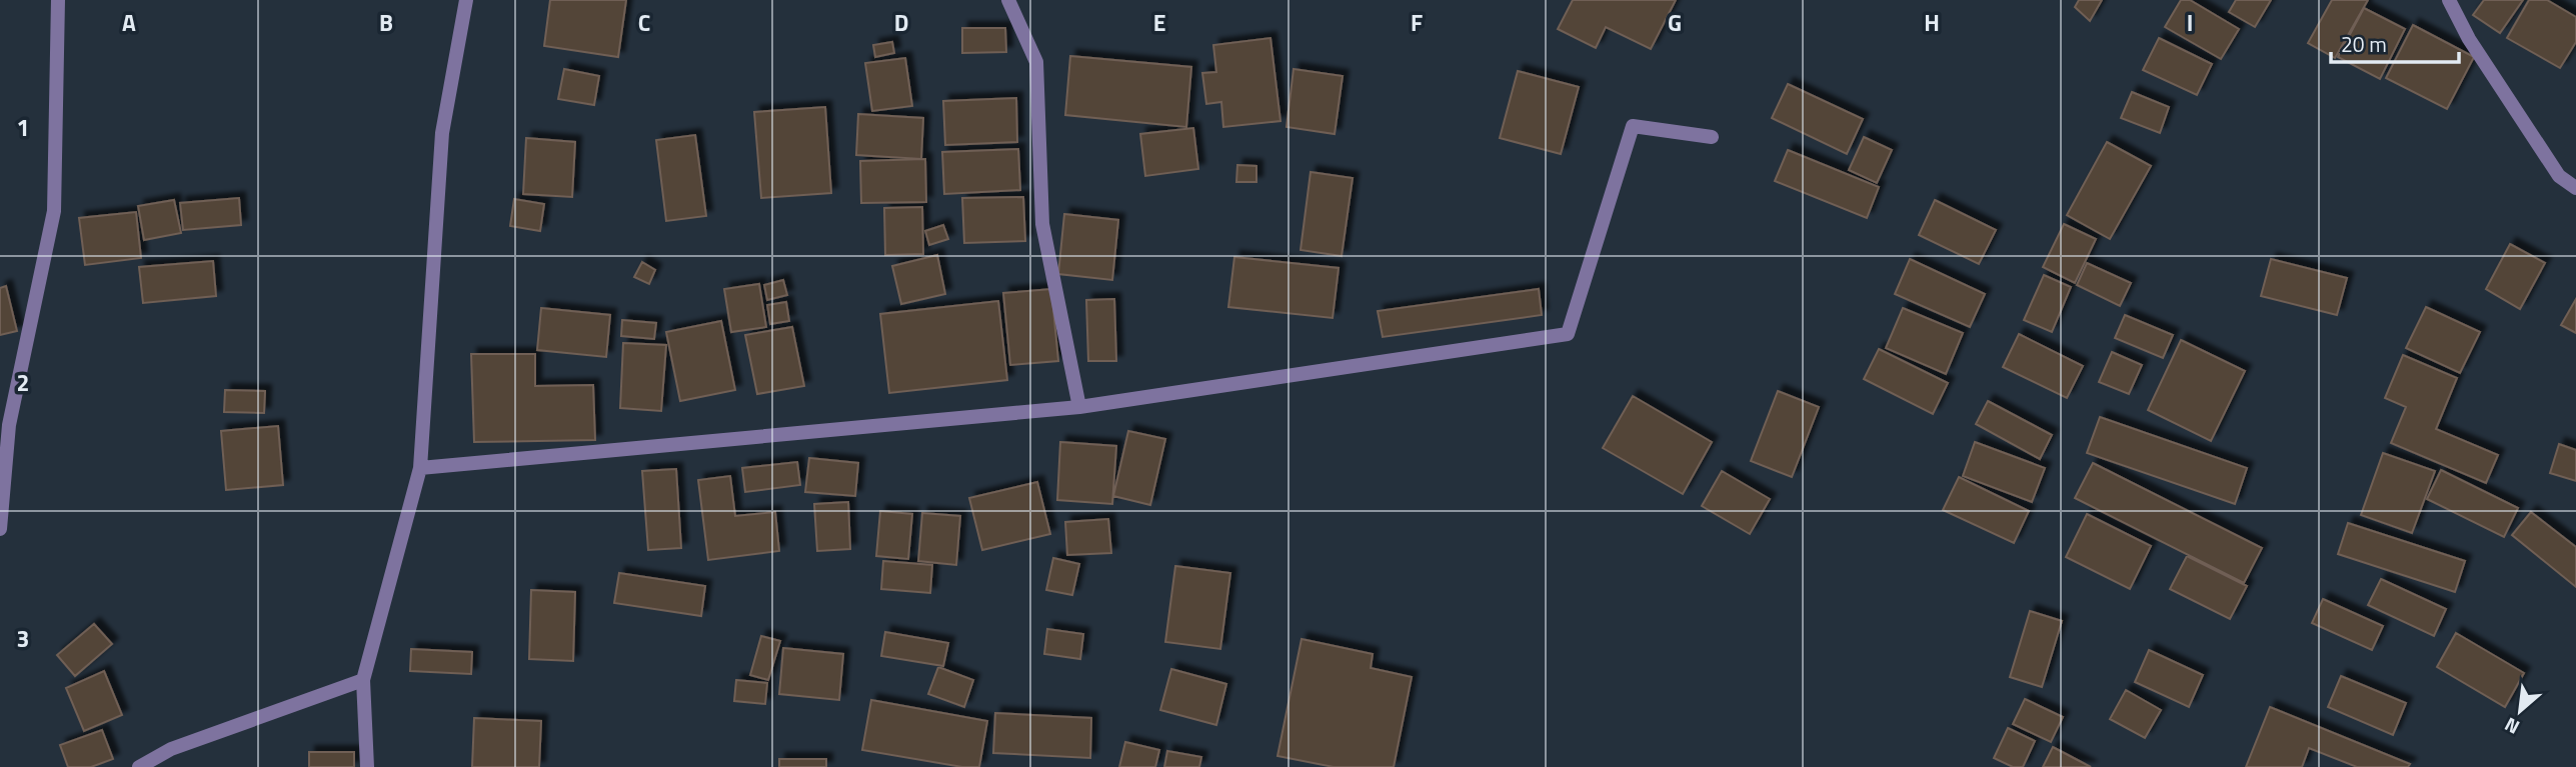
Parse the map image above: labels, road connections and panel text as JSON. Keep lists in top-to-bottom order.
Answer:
{
  "scale_bar": "20 m",
  "north": "bottom left",
  "grid": {
    "columns": [
      "A",
      "B",
      "C",
      "D",
      "E",
      "F",
      "G",
      "H",
      "I"
    ],
    "rows": ["1", "2", "3"]
  }
}
